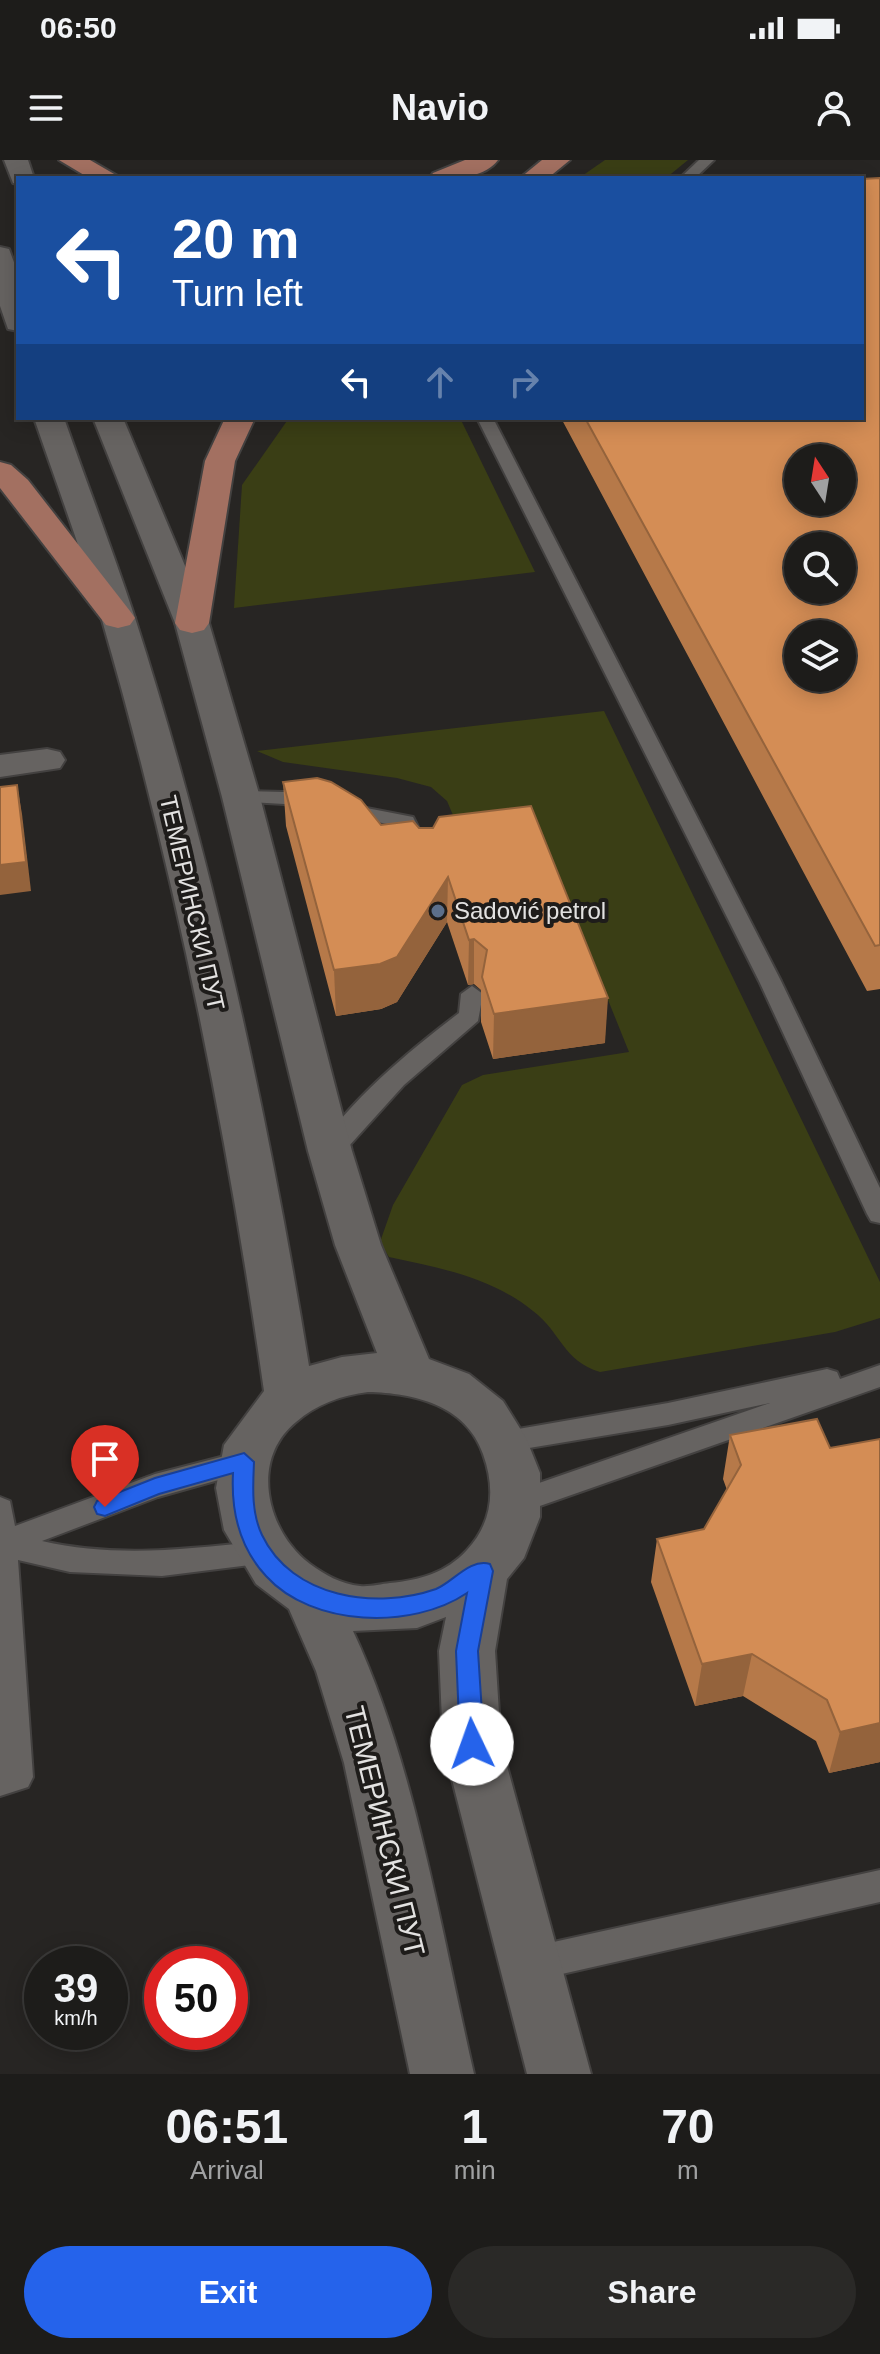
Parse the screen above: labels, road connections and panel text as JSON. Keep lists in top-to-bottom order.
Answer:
{
  "streets": {
    "main road": ["ТЕМЕРИНСКИ ПУТ"]
  },
  "places": ["Sadović petrol"],
  "north": "top",
  "page": {
    "status": "06:50",
    "header": "Navio",
    "turn": ["20 m", "Turn left"],
    "speed": "39 km/h",
    "limit": "50",
    "eta": [
      "06:51",
      "Arrival",
      "1",
      "min",
      "70",
      "m"
    ],
    "buttons": ["Exit", "Share"]
  }
}
